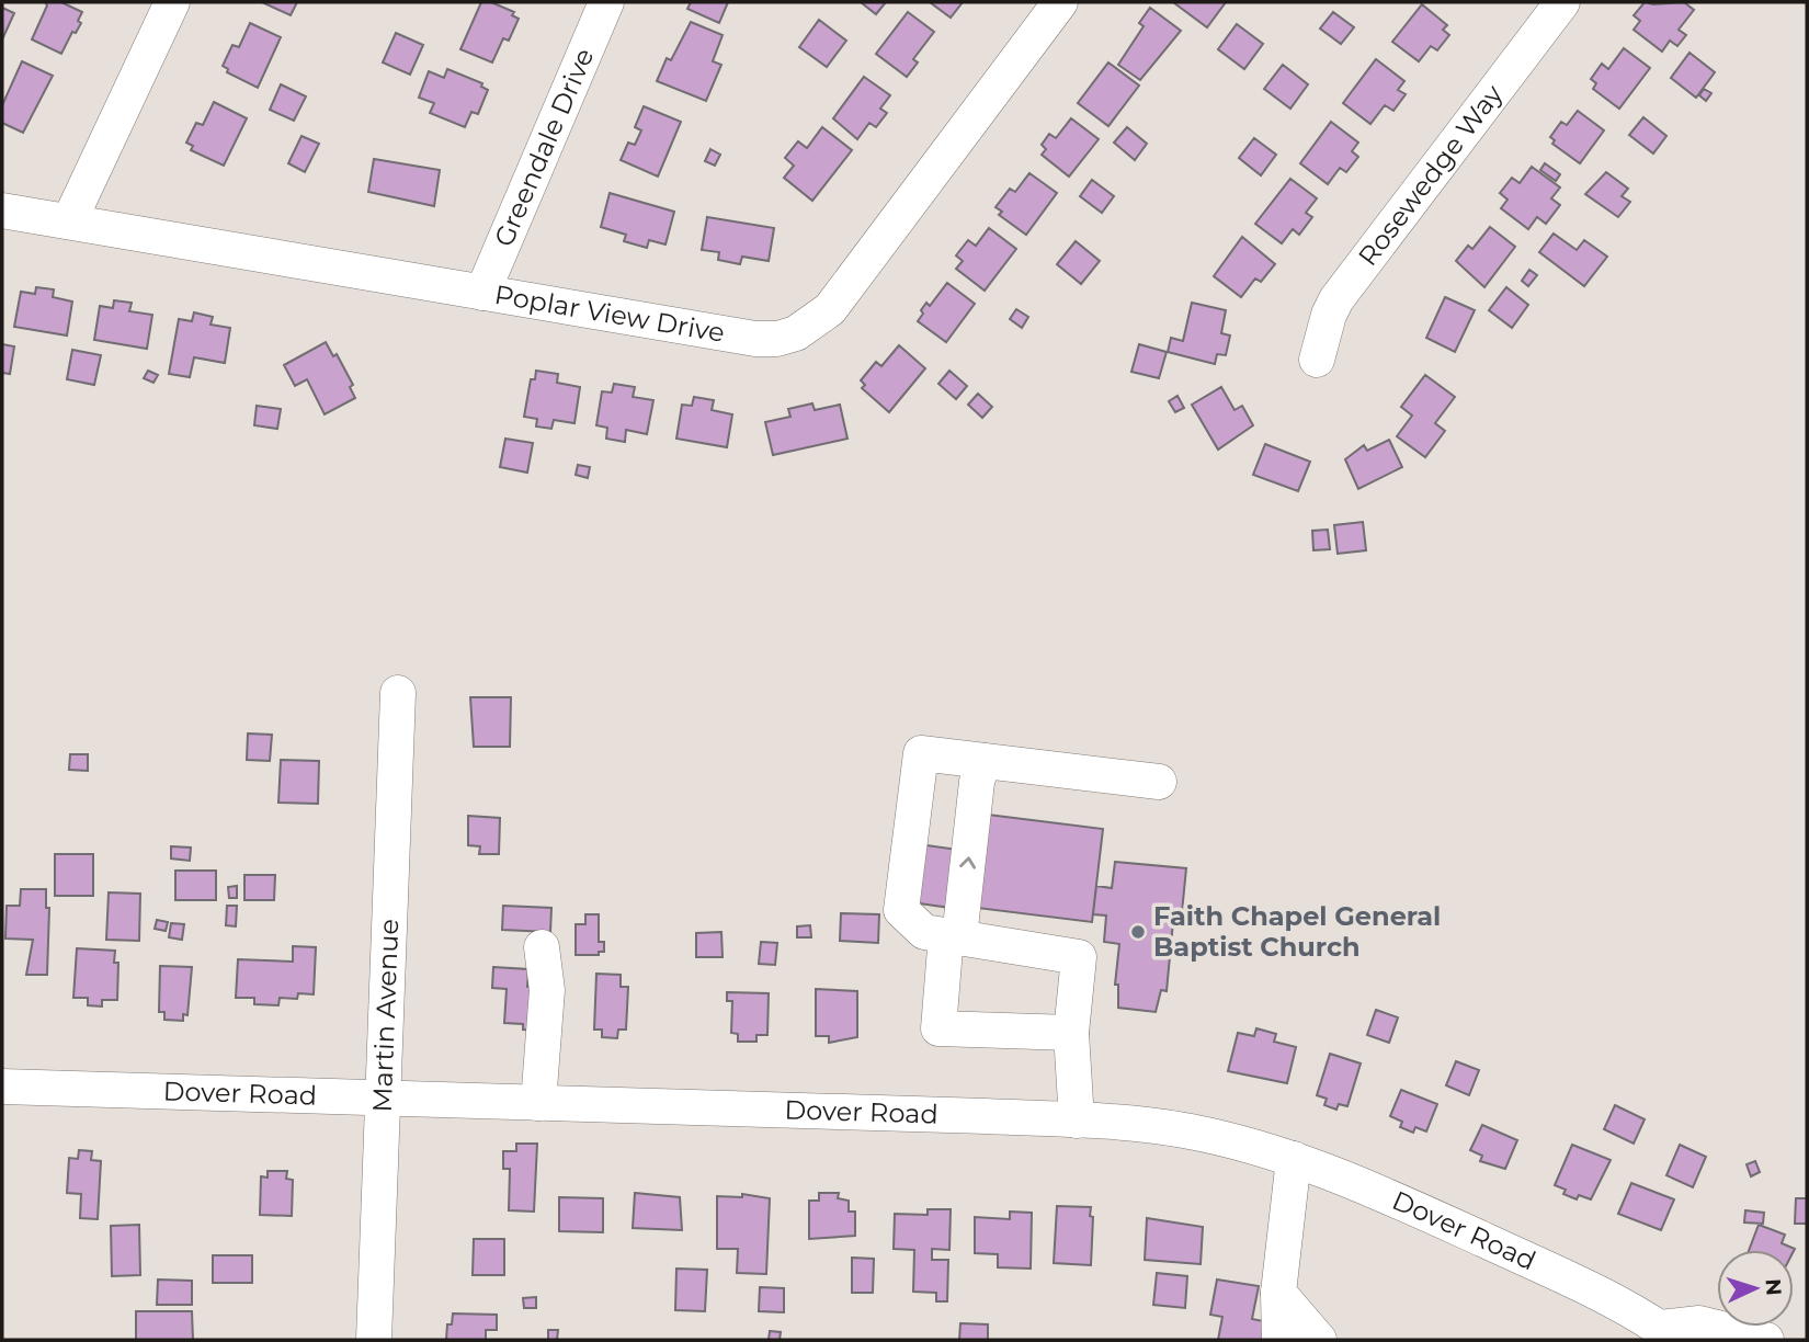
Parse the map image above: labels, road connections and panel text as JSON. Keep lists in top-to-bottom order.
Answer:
{
  "streets": {
    "street": [
      "Greendale Drive",
      "Rosewedge Way",
      "Poplar View Drive",
      "Martin Avenue",
      "Dover Road"
    ]
  },
  "crossings": [
    ["Greendale Drive", "Poplar View Drive"],
    ["Martin Avenue", "Dover Road"]
  ],
  "places": ["Faith Chapel General Baptist Church"],
  "north": "right"
}
